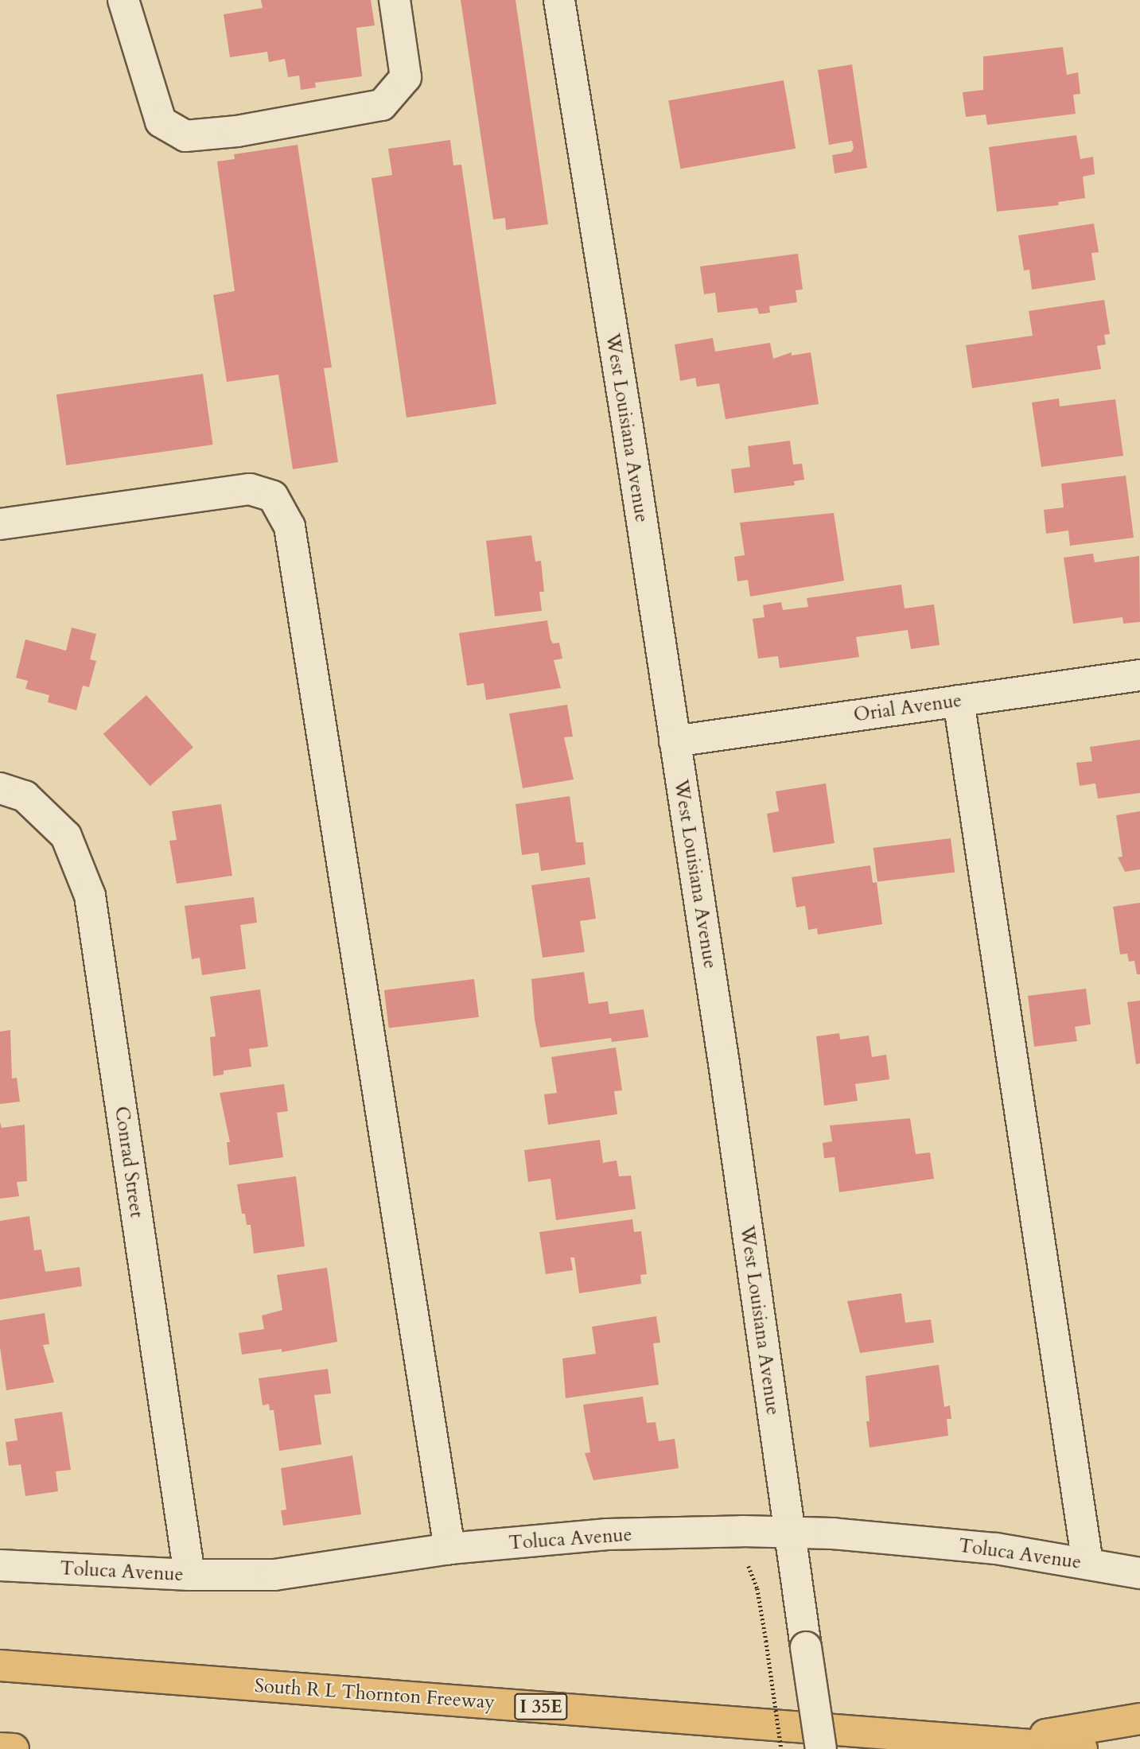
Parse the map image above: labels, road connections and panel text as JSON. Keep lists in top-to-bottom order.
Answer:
{
  "streets": {
    "highway": ["South R L Thornton Freeway", "I 35E"],
    "street": [
      "West Louisiana Avenue",
      "Orial Avenue",
      "Conrad Street",
      "Toluca Avenue"
    ]
  },
  "crossings": [
    ["West Louisiana Avenue", "Orial Avenue"],
    ["West Louisiana Avenue", "Toluca Avenue"],
    ["Conrad Street", "Toluca Avenue"]
  ]
}
